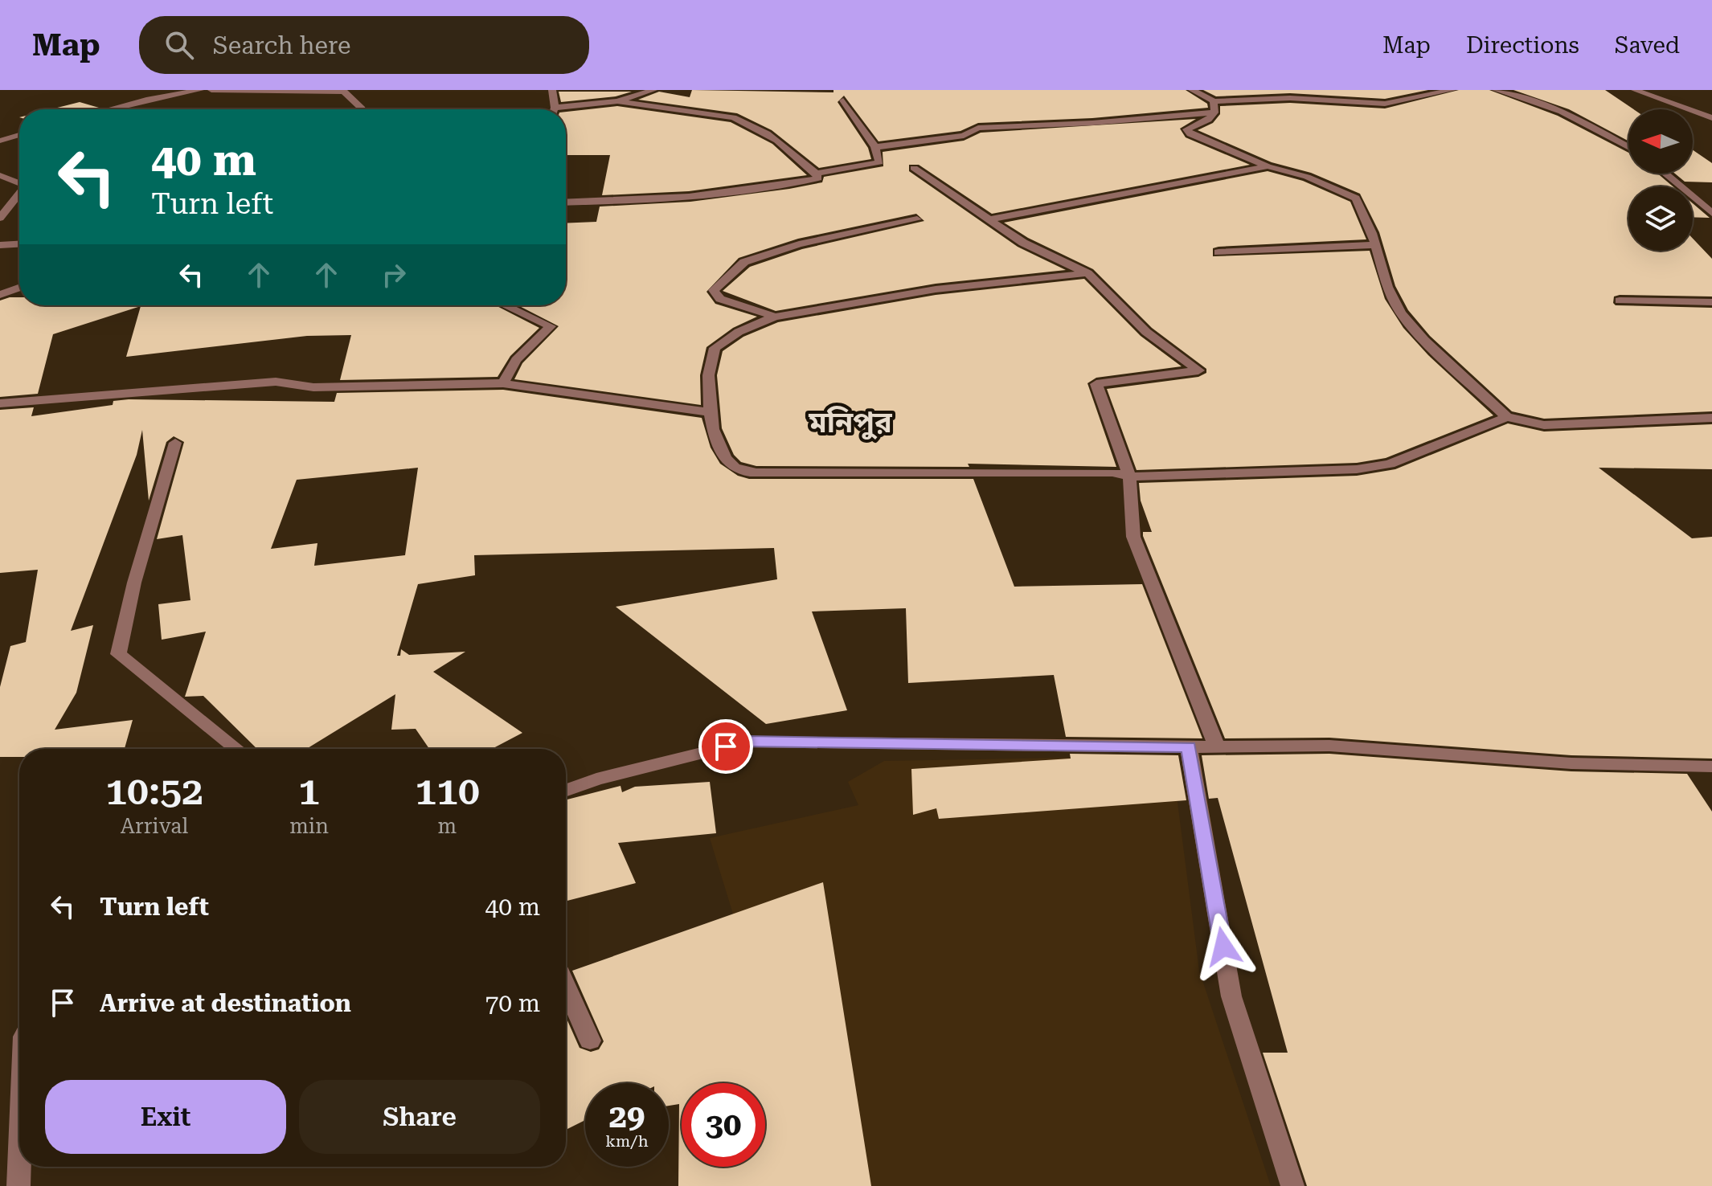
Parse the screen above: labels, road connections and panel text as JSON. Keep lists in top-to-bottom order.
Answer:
{
  "districts": ["মনিপুর"],
  "north": "left",
  "page": {
    "header": "Map",
    "search": "Search here",
    "nav": ["Map", "Directions", "Saved"],
    "turn": ["40 m", "Turn left"],
    "eta": [
      "10:52",
      "Arrival",
      "1",
      "min",
      "110",
      "m"
    ],
    "list": [
      {
        "name": "Turn left",
        "value": "40 m"
      },
      {
        "name": "Arrive at destination",
        "value": "70 m"
      }
    ],
    "buttons": ["Exit", "Share"],
    "speed": "29 km/h",
    "limit": "30"
  }
}
